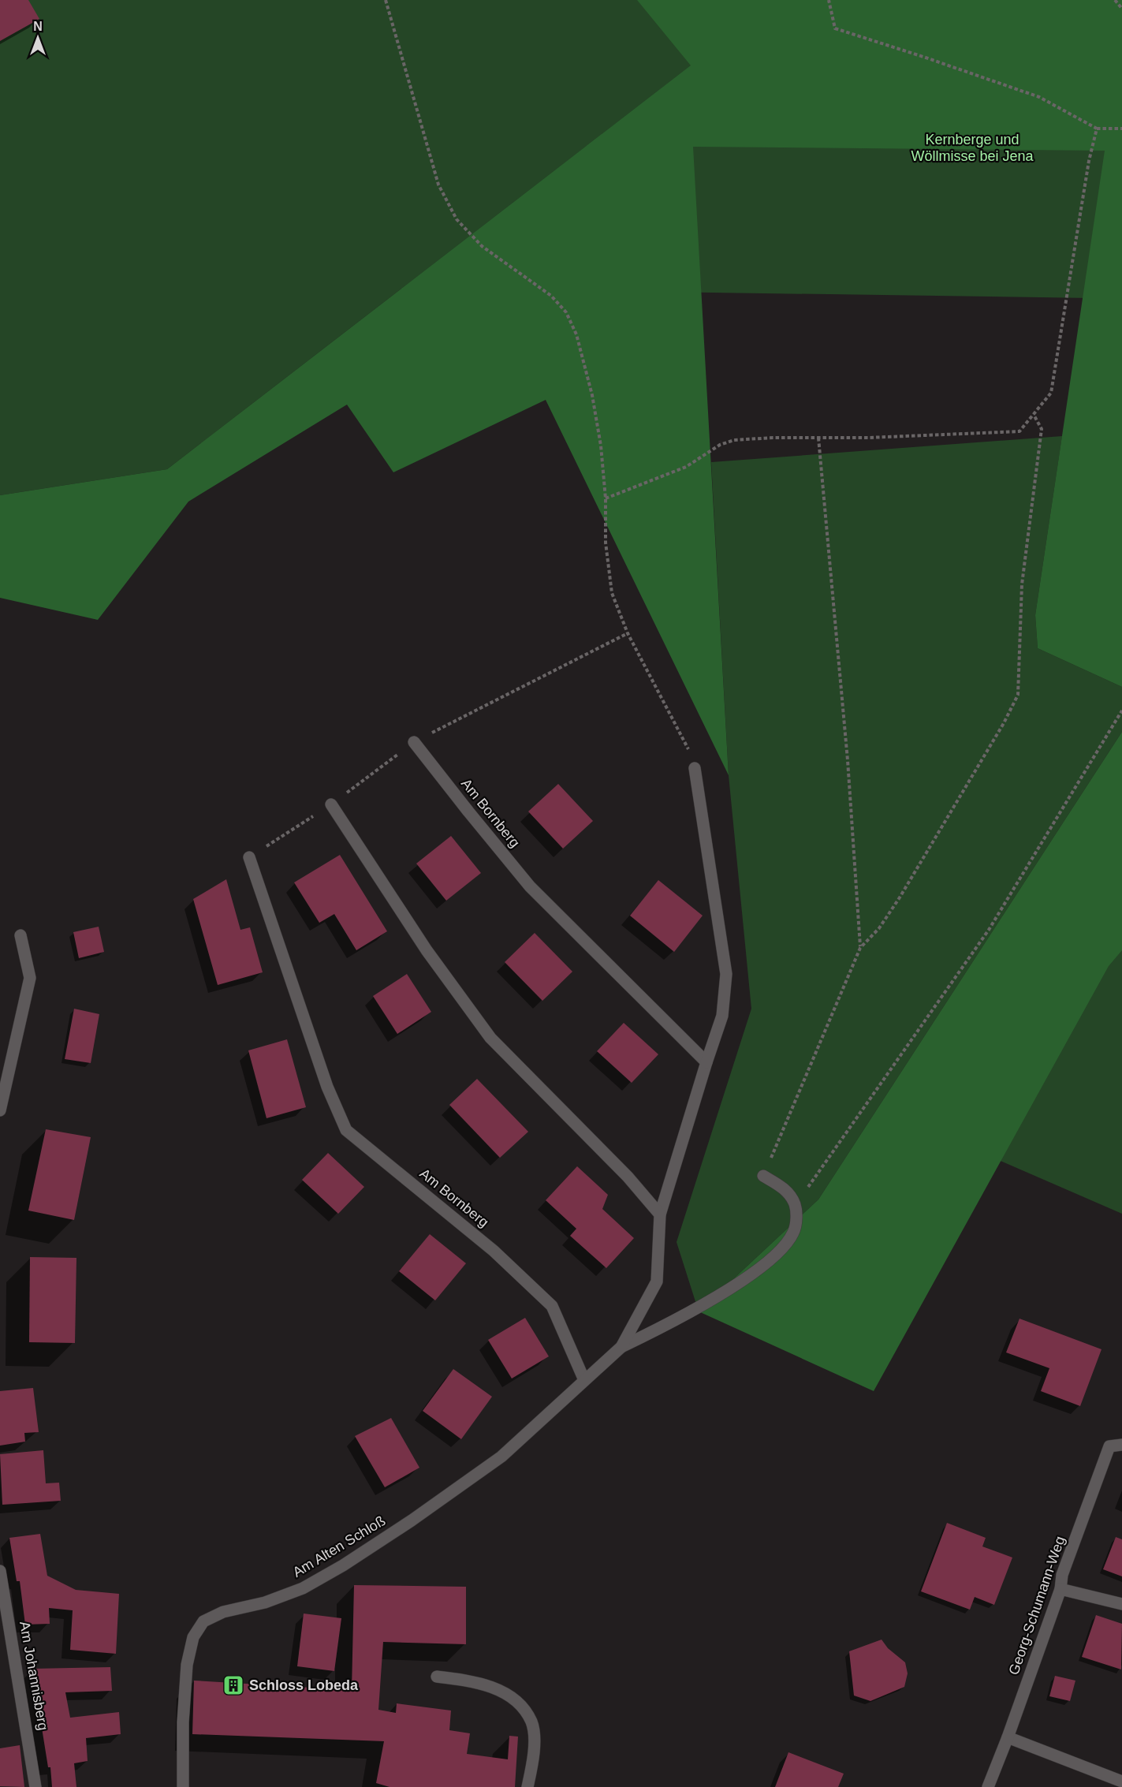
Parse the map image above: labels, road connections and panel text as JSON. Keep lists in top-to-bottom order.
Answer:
{
  "streets": {
    "street": [
      "Am Bornberg",
      "Am Alten Schloß",
      "Georg-Schumann-Weg",
      "Am Johannisberg"
    ]
  },
  "crossings": [
    ["Am Bornberg", "Am Alten Schloß"]
  ],
  "parks": ["Kernberge und Wöllmisse bei Jena"],
  "places": {
    "building": ["Schloss Lobeda"]
  },
  "north": "top"
}
